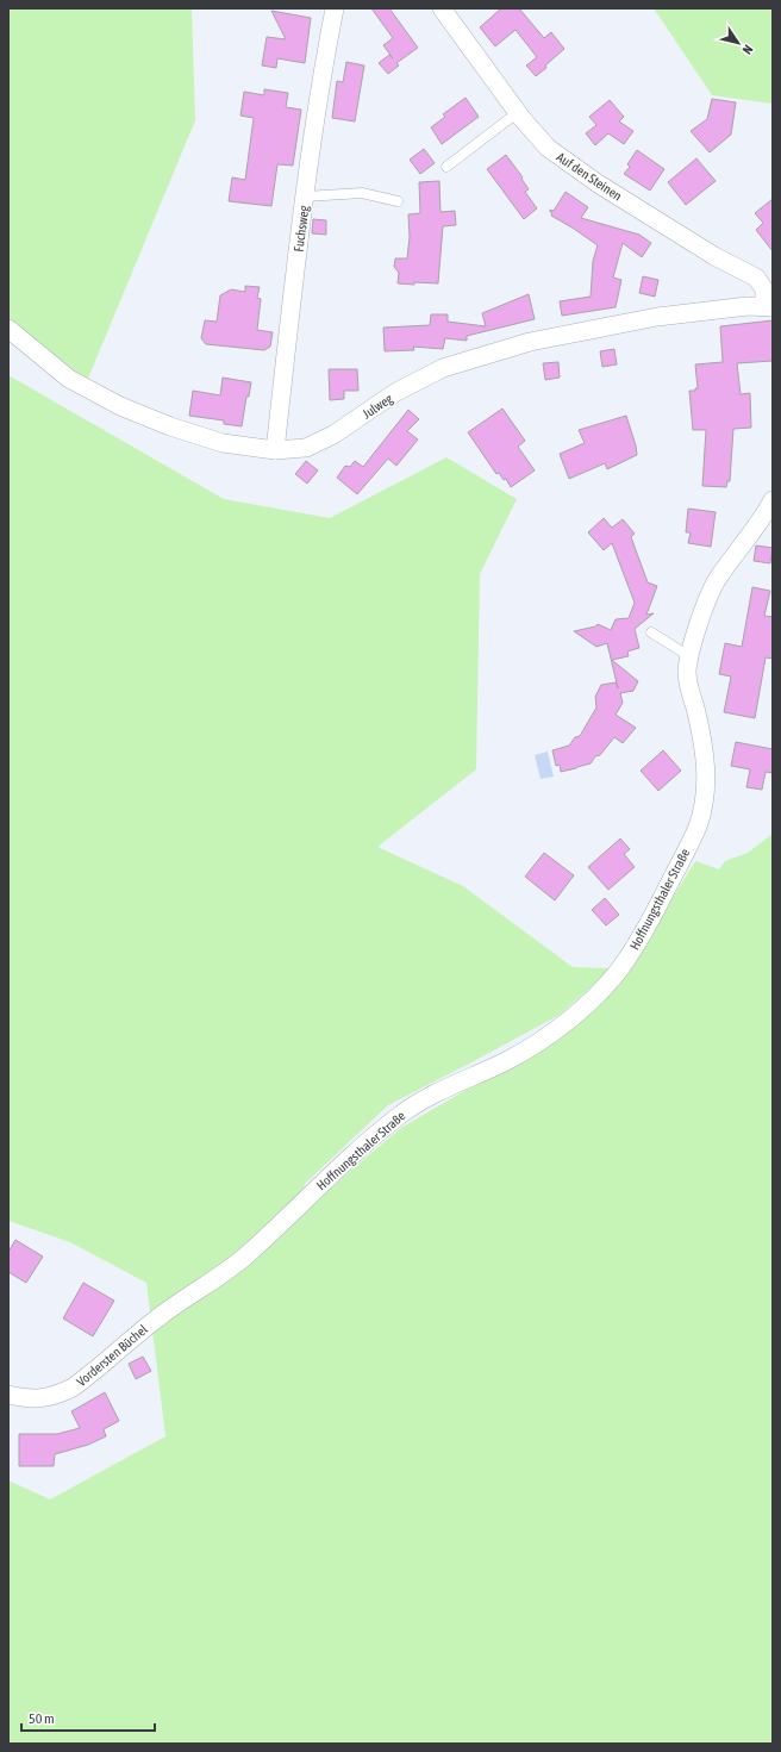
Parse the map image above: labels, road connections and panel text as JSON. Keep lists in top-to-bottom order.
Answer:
{
  "streets": {
    "street": [
      "Auf den Steinen",
      "Fuchsweg",
      "Julweg",
      "Hoffnungsthaler Straße",
      "Vordersten Büchel"
    ]
  },
  "crossings": [
    ["Auf den Steinen", "Julweg"],
    ["Fuchsweg", "Julweg"],
    ["Hoffnungsthaler Straße", "Vordersten Büchel"]
  ],
  "scale_bar": "50 m",
  "north": "bottom right"
}
